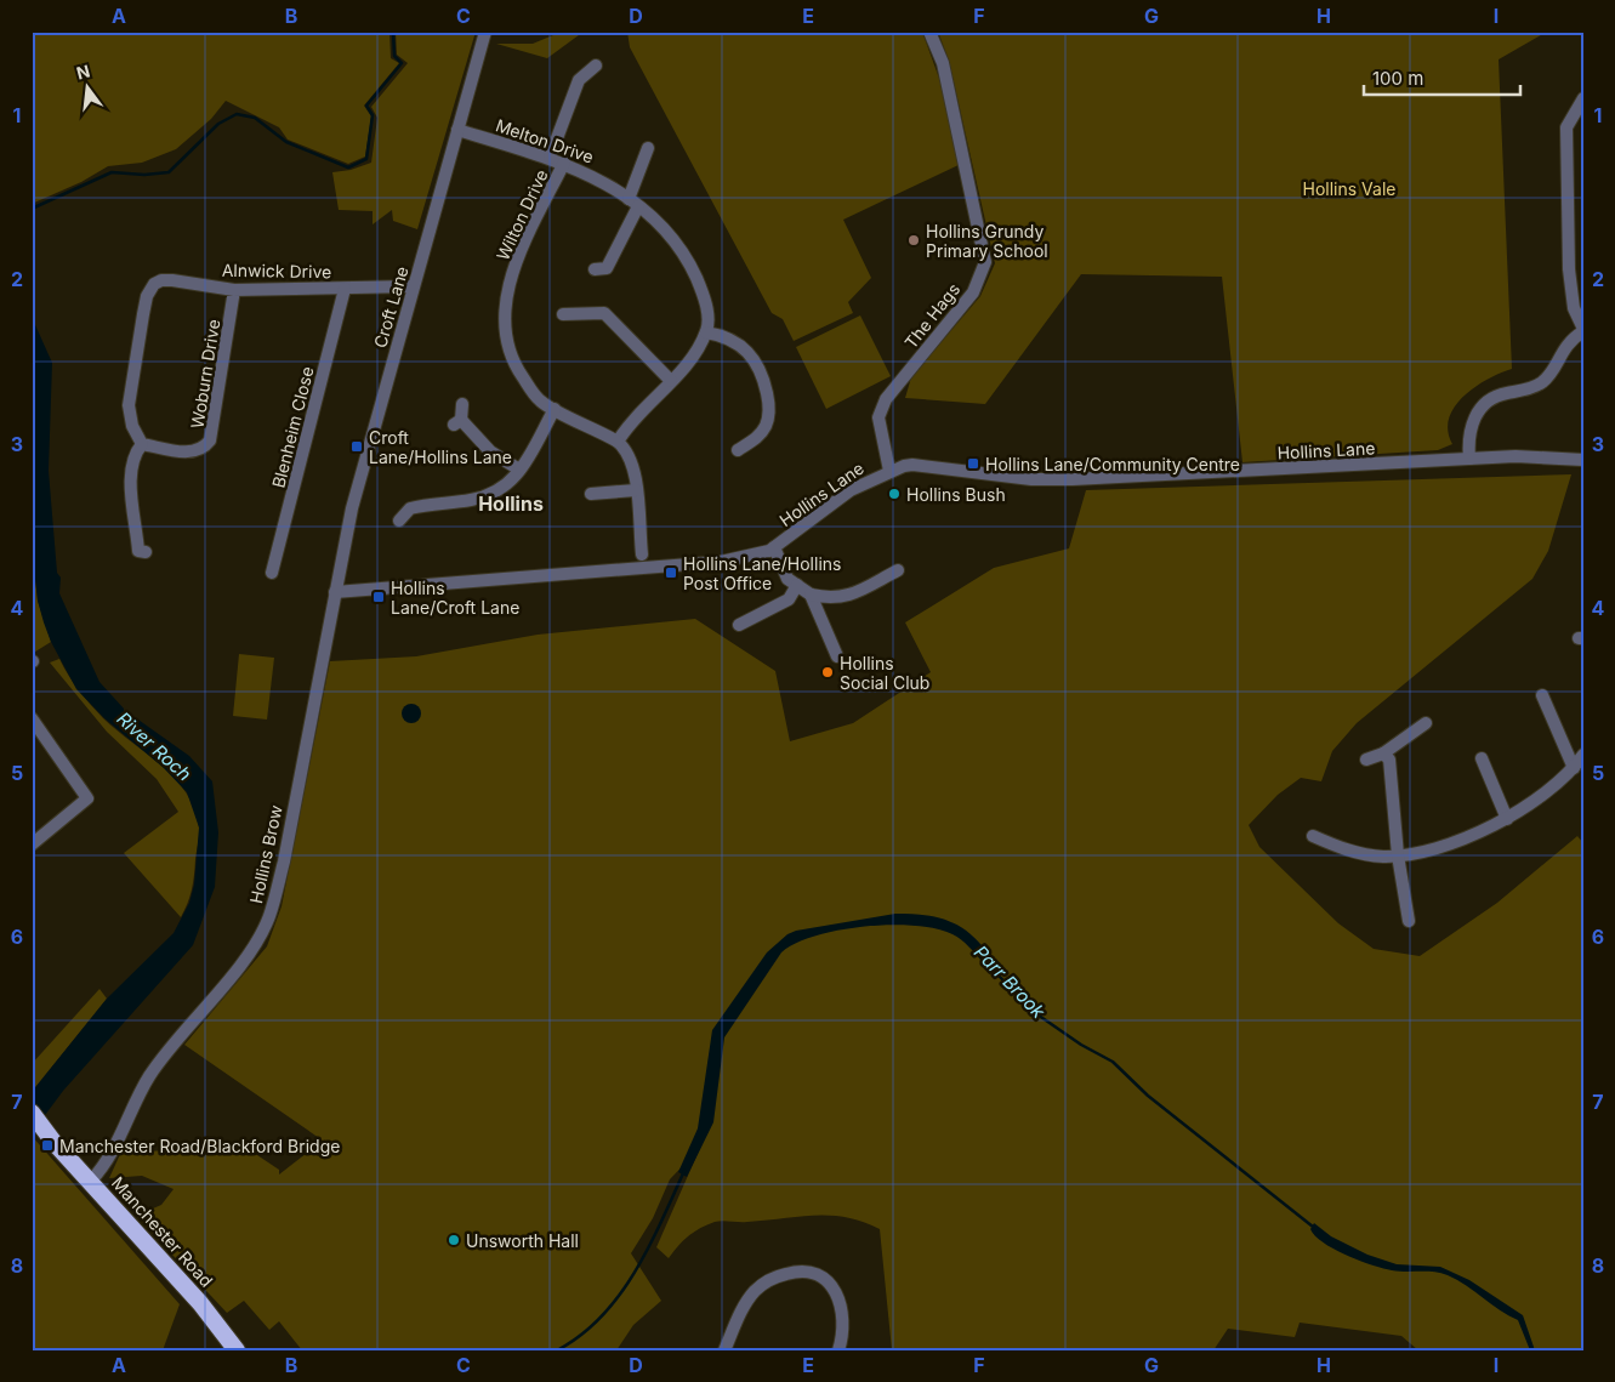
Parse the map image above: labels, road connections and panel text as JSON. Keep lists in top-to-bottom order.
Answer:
{
  "streets": {
    "highway": ["Manchester Road"],
    "street": [
      "Melton Drive",
      "Wilton Drive",
      "Alnwick Drive",
      "Croft Lane",
      "The Hags",
      "Woburn Drive",
      "Blenheim Close",
      "Hollins Lane",
      "Hollins Brow"
    ]
  },
  "crossings": [
    ["Melton Drive", "Wilton Drive"],
    ["Melton Drive", "Croft Lane"],
    ["Alnwick Drive", "Croft Lane"],
    ["Alnwick Drive", "Woburn Drive"],
    ["Alnwick Drive", "Blenheim Close"],
    ["Croft Lane", "Hollins Lane"],
    ["Croft Lane", "Hollins Brow"],
    ["The Hags", "Hollins Lane"],
    ["Hollins Lane", "Hollins Brow"],
    ["Hollins Brow", "Manchester Road"]
  ],
  "districts": ["Hollins"],
  "water": ["River Roch", "Parr Brook"],
  "parks": ["Hollins Vale"],
  "places": {
    "other": [
      "Hollins Grundy Primary School",
      "Hollins Bush",
      "Hollins Social Club",
      "Unsworth Hall"
    ],
    "transit": [
      "Croft Lane/Hollins Lane",
      "Hollins Lane/Community Centre",
      "Hollins Lane/Hollins Post Office",
      "Hollins Lane/Croft Lane",
      "Manchester Road/Blackford Bridge"
    ]
  },
  "scale_bar": "100 m",
  "north": "top",
  "grid": {
    "columns": [
      "A",
      "B",
      "C",
      "D",
      "E",
      "F",
      "G",
      "H",
      "I"
    ],
    "rows": [
      "1",
      "2",
      "3",
      "4",
      "5",
      "6",
      "7",
      "8"
    ]
  }
}
